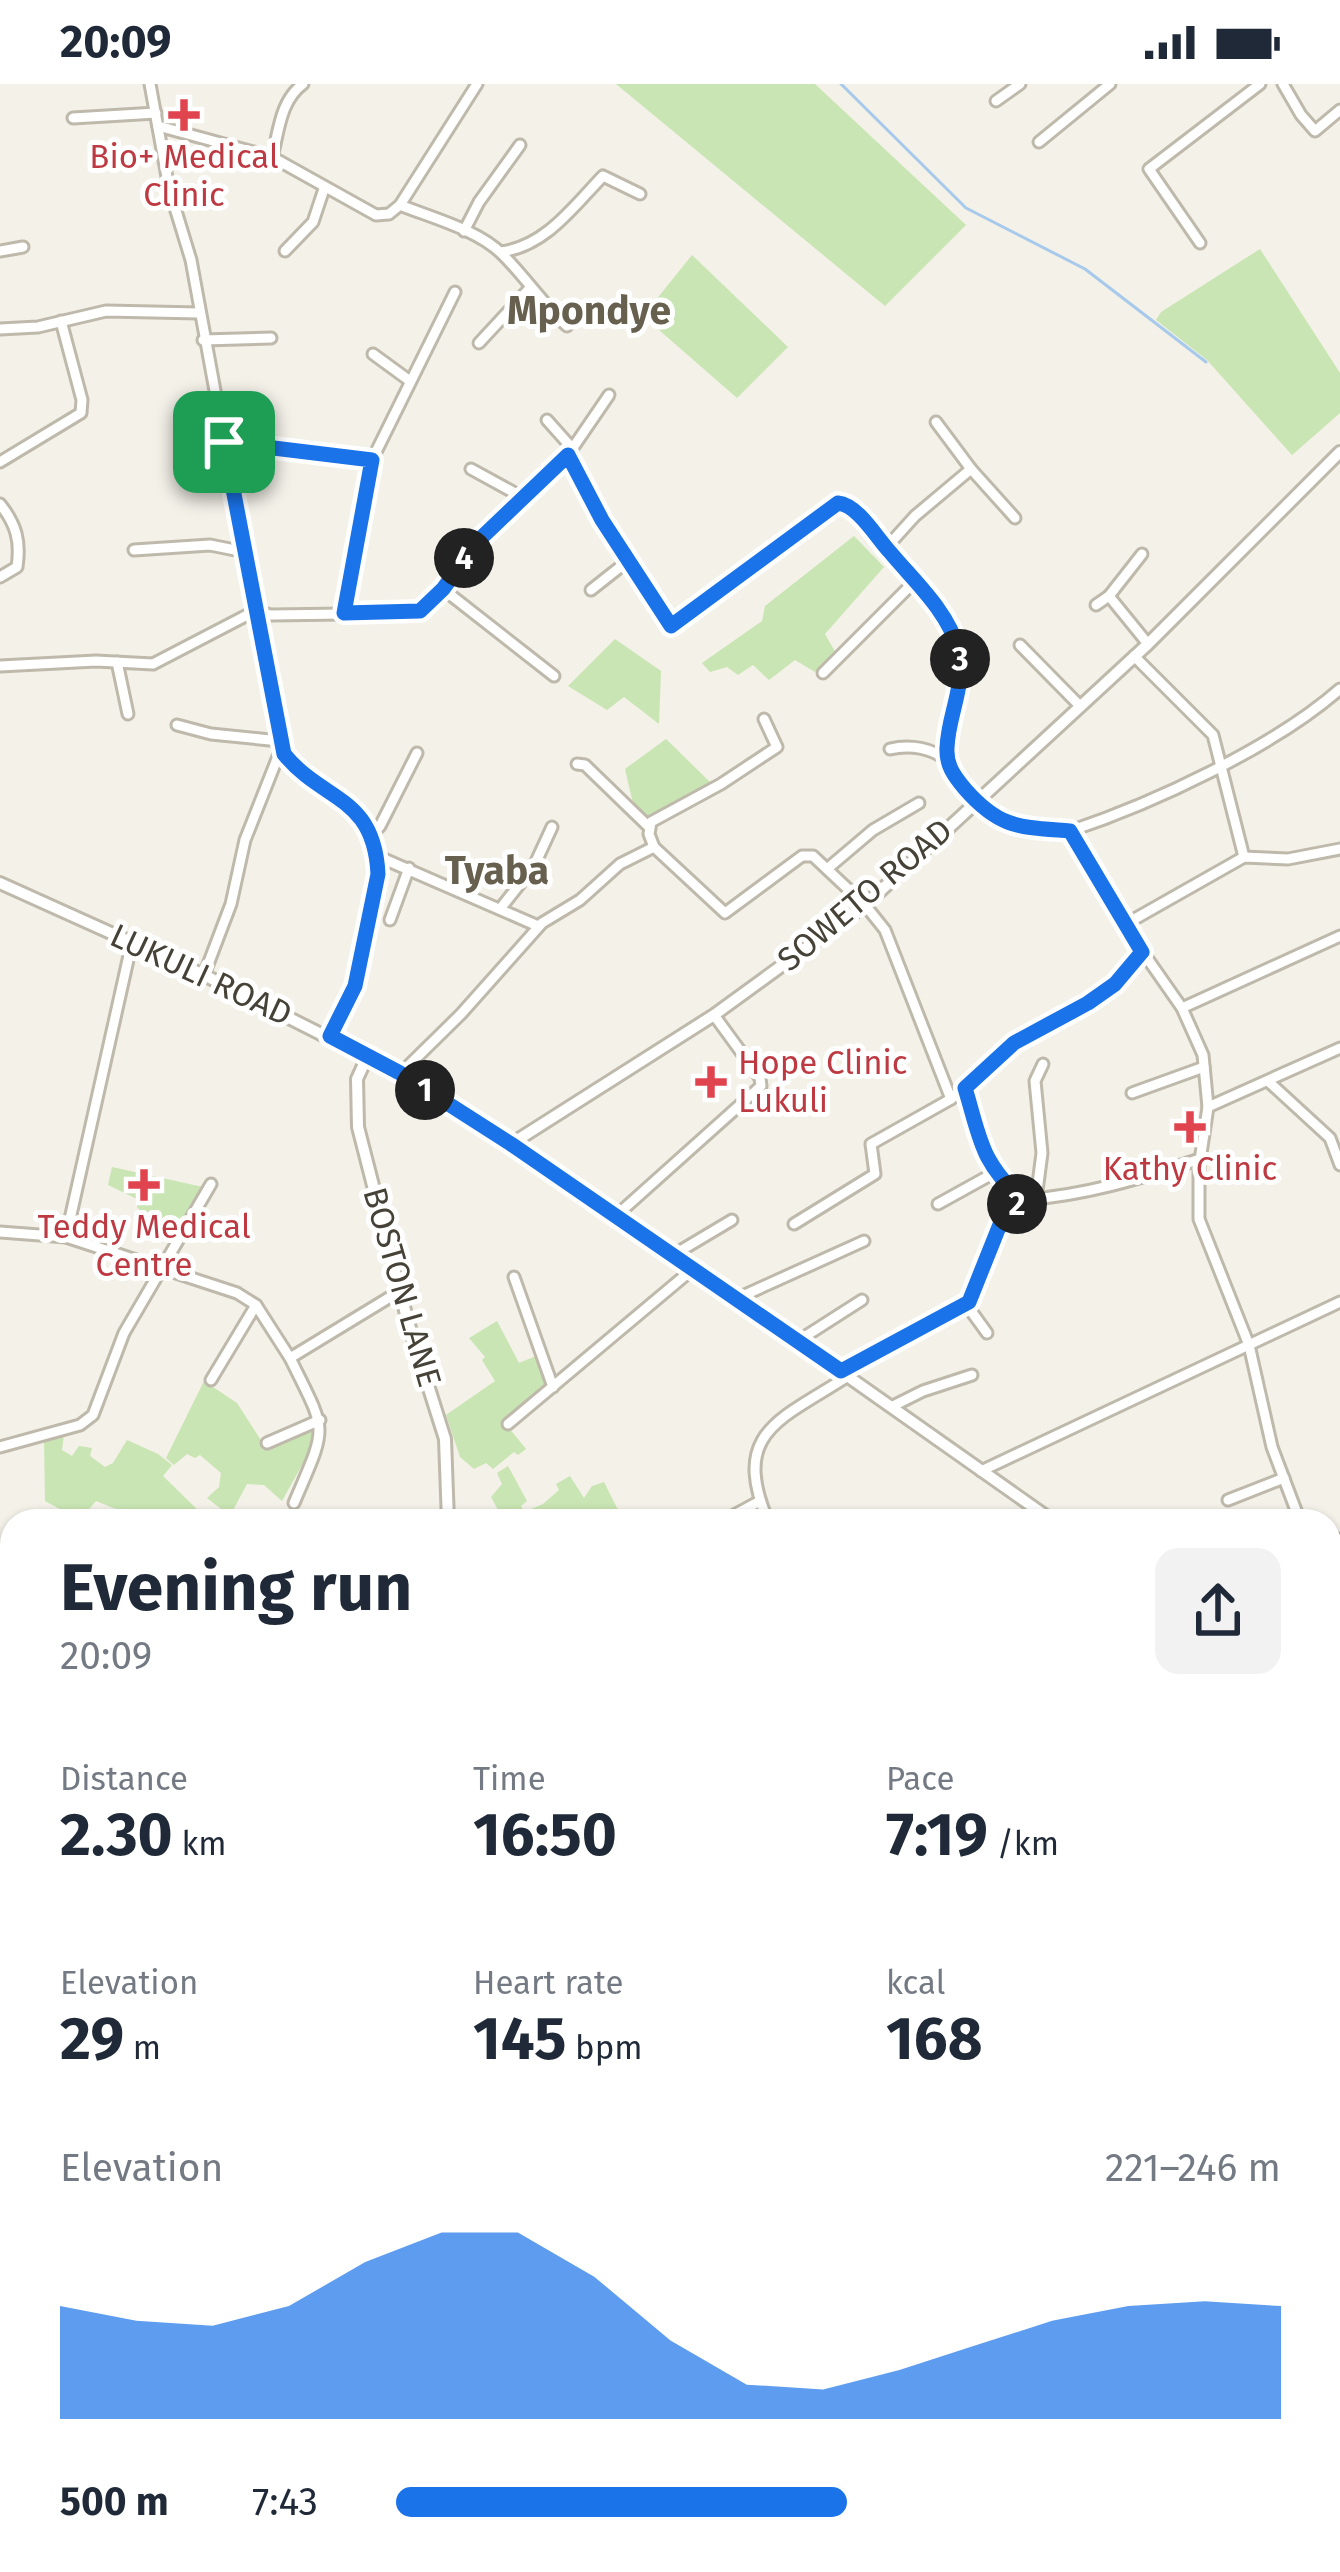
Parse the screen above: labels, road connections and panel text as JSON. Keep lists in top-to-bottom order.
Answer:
{
  "streets": {
    "street": ["SOWETO ROAD", "LUKULI ROAD", "BOSTON LANE"]
  },
  "crossings": [
    ["SOWETO ROAD", "LUKULI ROAD"],
    ["LUKULI ROAD", "BOSTON LANE"]
  ],
  "districts": ["Mpondye", "Tyaba"],
  "places": {
    "health": [
      "Bio+ Medical Clinic",
      "Hope Clinic Lukuli",
      "Kathy Clinic",
      "Teddy Medical Centre"
    ]
  },
  "page": {
    "status": "20:09",
    "pins": [
      "4",
      "3",
      "1",
      "2"
    ],
    "heading": ["Evening run", "20:09"],
    "stats": [
      ["Distance", "2.30 km"],
      ["Time", "16:50"],
      ["Pace", "7:19 /km"],
      ["Elevation", "29 m"],
      ["Heart rate", "145 bpm"],
      ["kcal", "168"]
    ],
    "chart": ["Elevation", "221–246 m"],
    "list": [
      {
        "name": "500 m",
        "note": "7:43"
      }
    ]
  }
}
